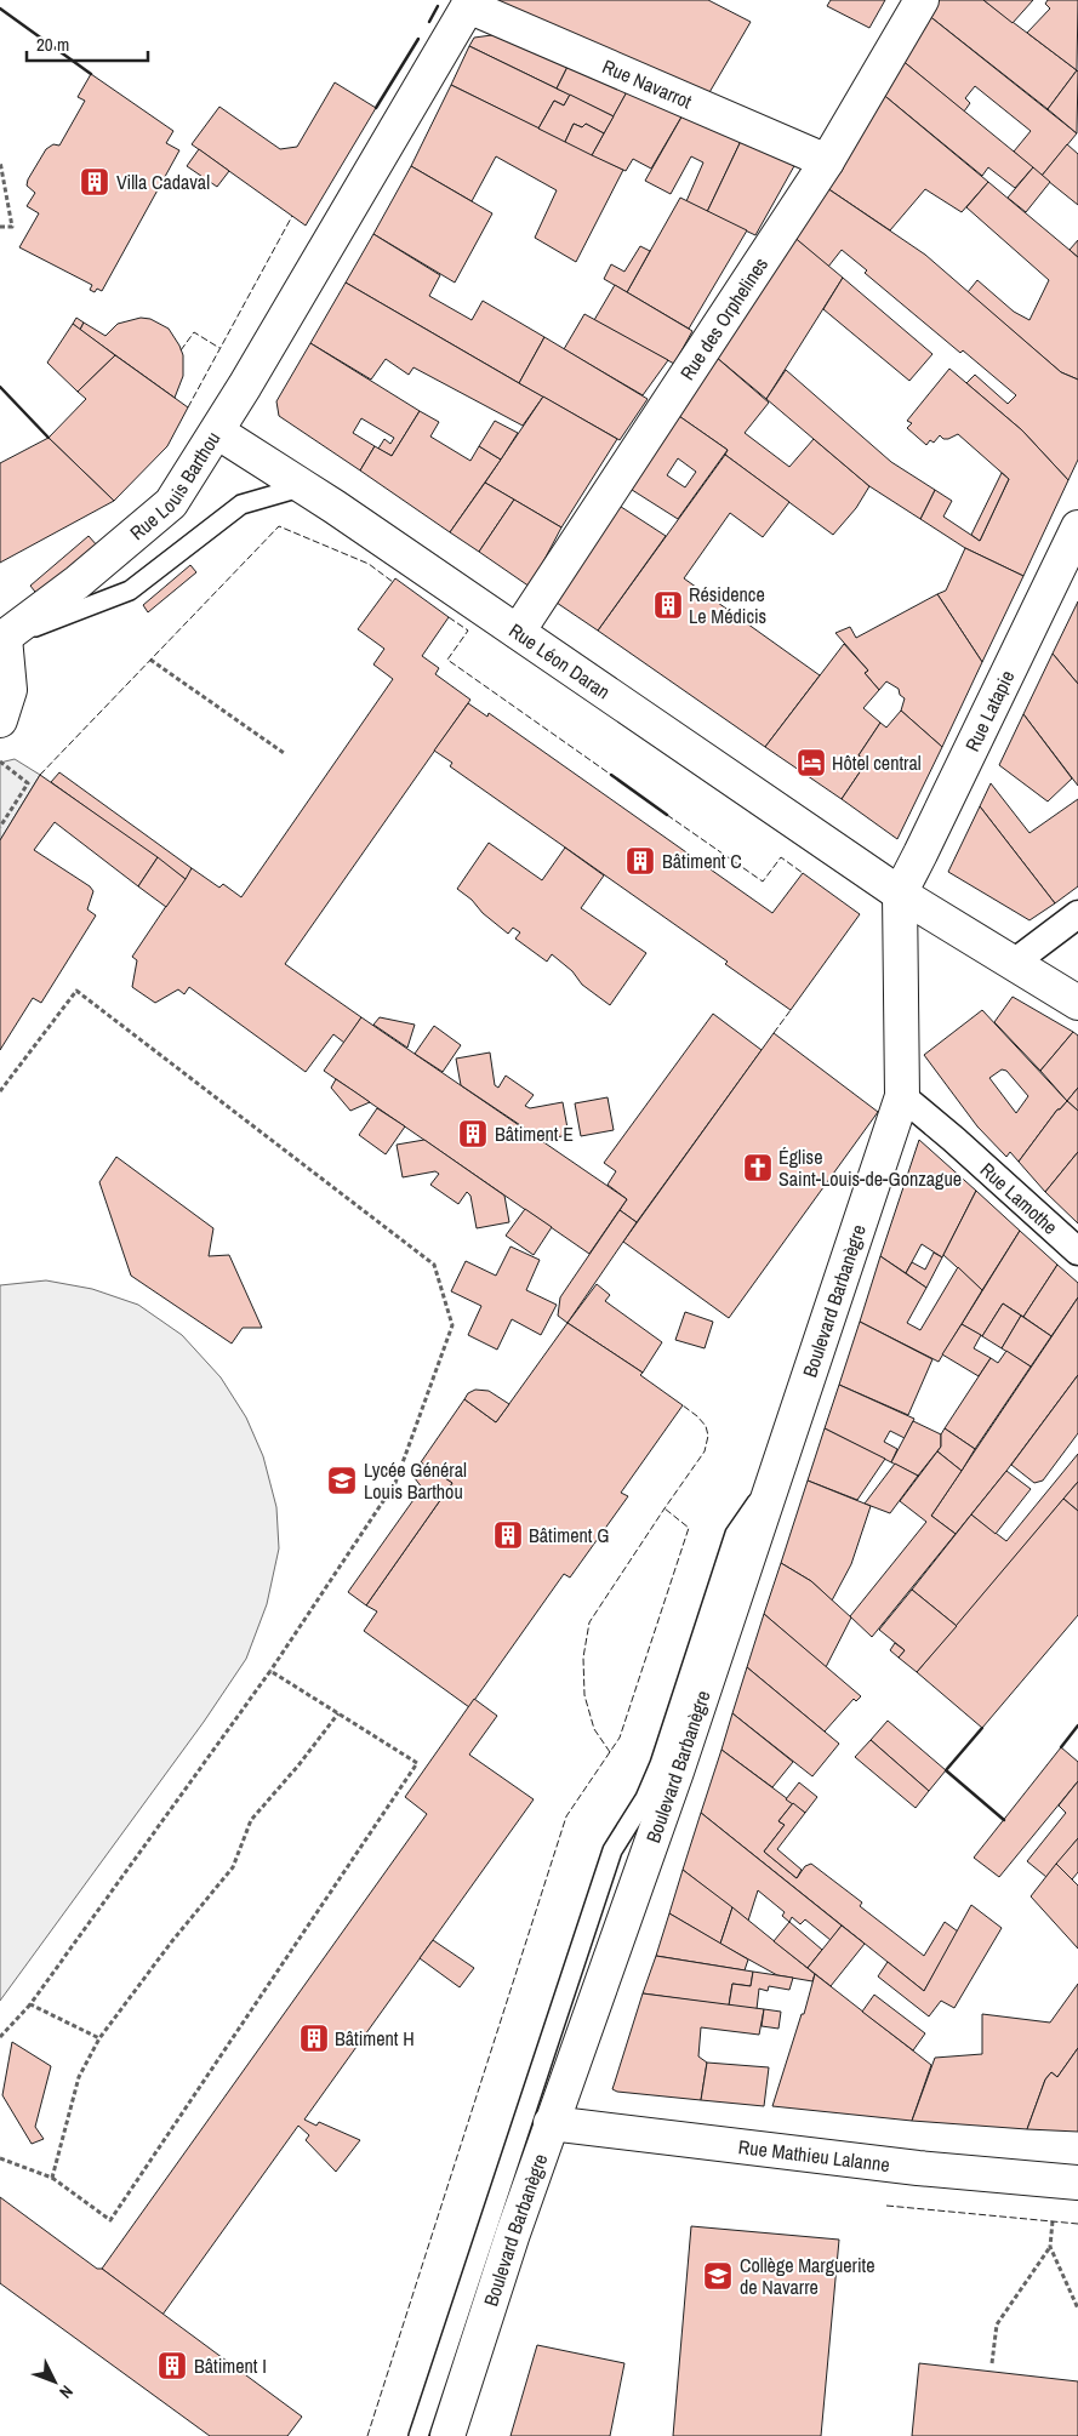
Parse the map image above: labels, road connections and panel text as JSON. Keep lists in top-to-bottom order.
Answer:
{
  "streets": {
    "street": [
      "Rue Navarrot",
      "Rue des Orphelines",
      "Rue Louis Barthou",
      "Rue Léon Daran",
      "Rue Latapie",
      "Rue Lamothe",
      "Boulevard Barbanègre",
      "Rue Mathieu Lalanne"
    ]
  },
  "crossings": [
    ["Rue Navarrot", "Rue des Orphelines"],
    ["Rue Navarrot", "Rue Louis Barthou"],
    ["Rue des Orphelines", "Rue Léon Daran"],
    ["Rue Louis Barthou", "Rue Léon Daran"],
    ["Rue Léon Daran", "Rue Latapie"],
    ["Rue Léon Daran", "Boulevard Barbanègre"],
    ["Rue Latapie", "Boulevard Barbanègre"],
    ["Rue Lamothe", "Boulevard Barbanègre"],
    ["Boulevard Barbanègre", "Rue Mathieu Lalanne"]
  ],
  "places": {
    "building": [
      "Villa Cadaval",
      "Résidence Le Médicis",
      "Bâtiment C",
      "Bâtiment E",
      "Bâtiment G",
      "Bâtiment H",
      "Bâtiment I"
    ],
    "hotel": ["Hôtel central"],
    "church": ["Église Saint-Louis-de-Gonzague"],
    "school or university": ["Lycée Général Louis Barthou", "Collège Marguerite de Navarre"]
  },
  "scale_bar": "20 m",
  "north": "bottom right"
}
